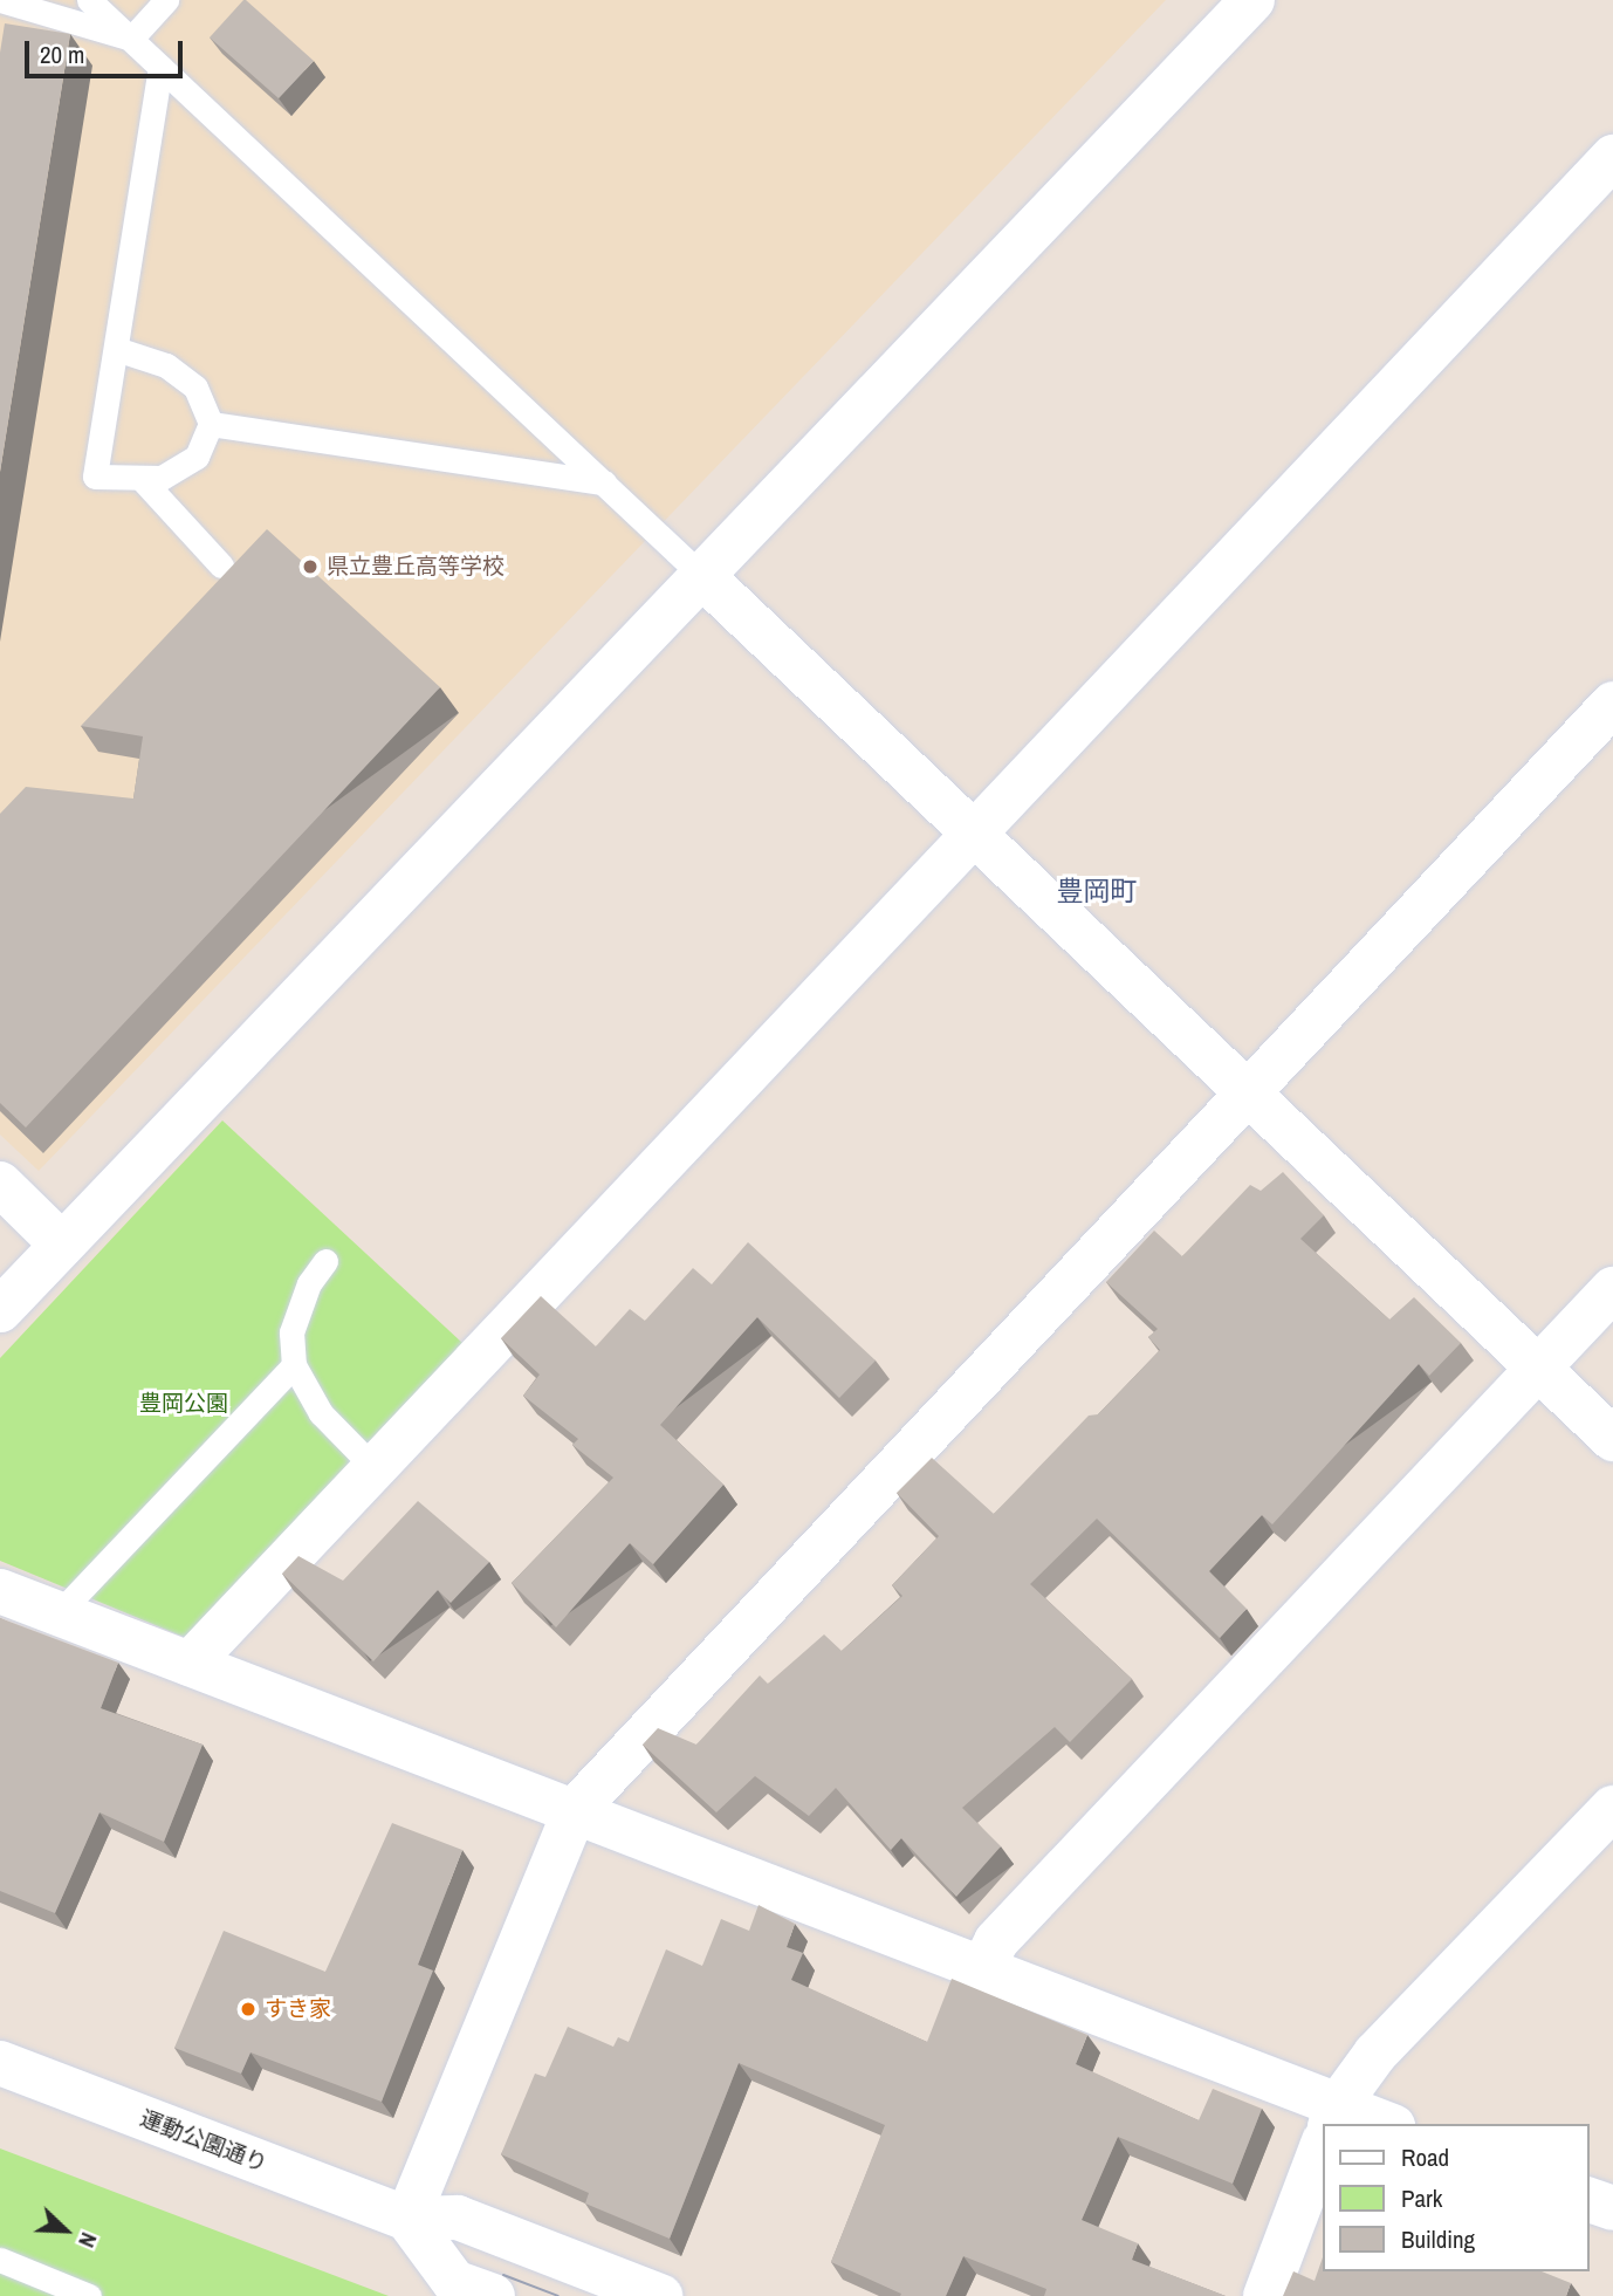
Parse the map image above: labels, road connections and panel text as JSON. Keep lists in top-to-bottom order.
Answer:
{
  "streets": {
    "street": ["運動公園通り"]
  },
  "districts": ["豊岡町"],
  "parks": ["豊岡公園"],
  "places": ["県立豊丘高等学校", "すき家"],
  "legend": ["Road", "Park", "Building"],
  "scale_bar": "20 m",
  "north": "bottom right"
}
